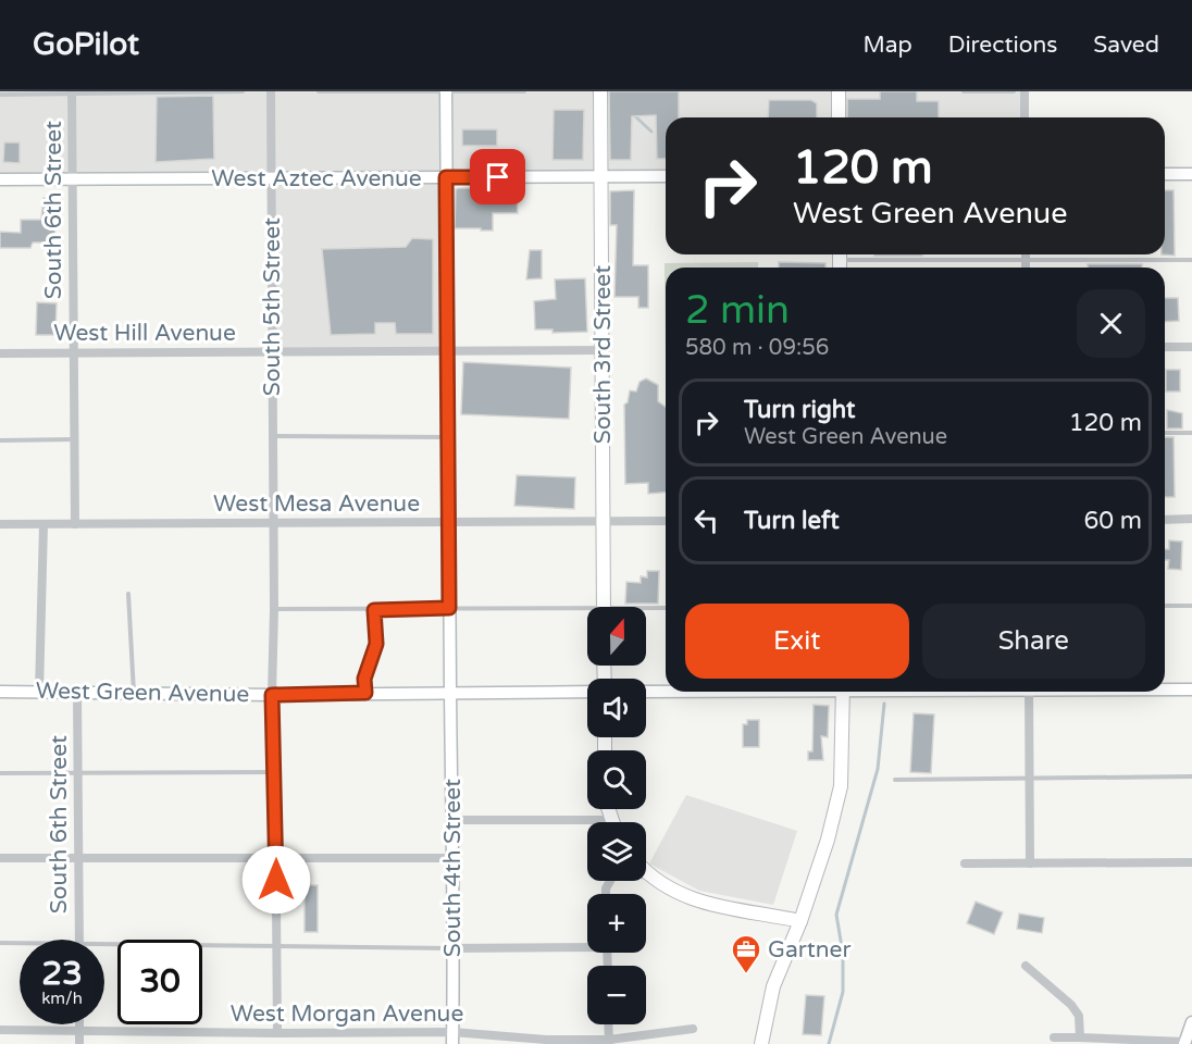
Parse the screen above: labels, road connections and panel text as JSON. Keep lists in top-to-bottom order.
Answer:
{
  "streets": {
    "main road": ["South 3rd Street"],
    "street": [
      "West Aztec Avenue",
      "South 6th Street",
      "South 5th Street",
      "West Hill Avenue",
      "West Mesa Avenue",
      "West Green Avenue",
      "South 4th Street",
      "West Morgan Avenue"
    ]
  },
  "crossings": [
    ["West Aztec Avenue", "South 6th Street"],
    ["West Aztec Avenue", "South 5th Street"],
    ["West Aztec Avenue", "South 3rd Street"],
    ["South 6th Street", "West Hill Avenue"],
    ["South 6th Street", "West Mesa Avenue"],
    ["South 6th Street", "West Green Avenue"],
    ["South 5th Street", "West Hill Avenue"],
    ["South 5th Street", "West Mesa Avenue"],
    ["West Hill Avenue", "South 3rd Street"],
    ["South 3rd Street", "West Mesa Avenue"],
    ["West Green Avenue", "South 4th Street"],
    ["South 4th Street", "West Morgan Avenue"]
  ],
  "places": {
    "office": ["Gartner"]
  },
  "north": "top",
  "page": {
    "header": "GoPilot",
    "nav": ["Map", "Directions", "Saved"],
    "turn": ["120 m", "West Green Avenue"],
    "heading": ["2 min", "580 m · 09:56"],
    "list": [
      {
        "name": "Turn right",
        "note": "West Green Avenue",
        "value": "120 m"
      },
      {
        "name": "Turn left",
        "value": "60 m"
      }
    ],
    "buttons": ["Exit", "Share"],
    "map_buttons": ["+", "−"],
    "speed": "23 km/h",
    "limit": "30"
  }
}
